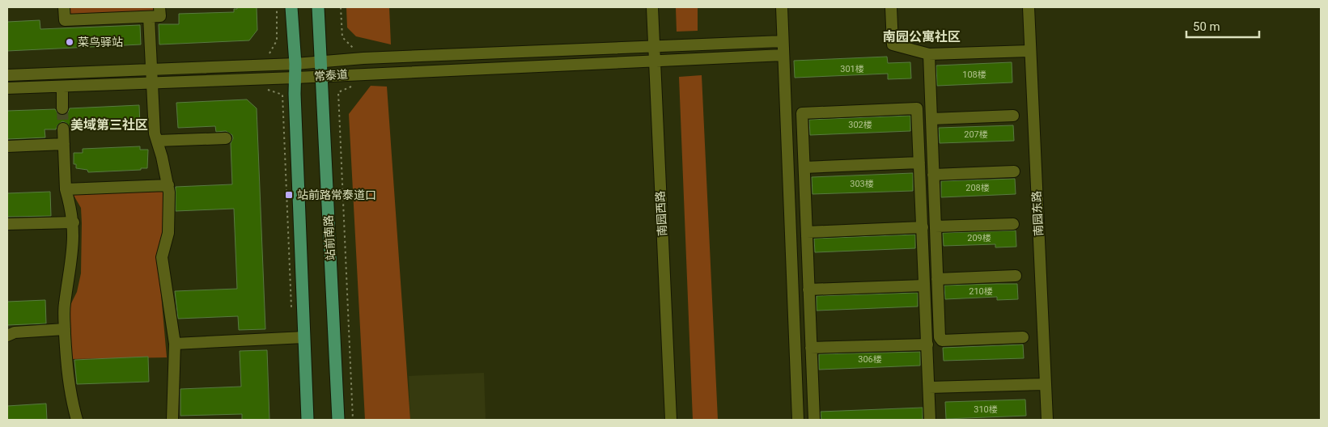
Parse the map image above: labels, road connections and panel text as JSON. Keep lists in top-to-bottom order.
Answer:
{
  "streets": {
    "main road": ["站前南路"],
    "street": ["常泰道", "南园西路", "南园东路"]
  },
  "crossings": [
    ["常泰道", "南园西路"],
    ["常泰道", "站前南路"]
  ],
  "districts": ["南园公寓社区", "美域第三社区"],
  "places": {
    "other": ["菜鸟驿站"],
    "transit": ["站前路常泰道口"]
  },
  "house_numbers": [
    "301楼",
    "108楼",
    "302楼",
    "207楼",
    "303楼",
    "208楼",
    "209楼",
    "210楼",
    "306楼",
    "310楼"
  ],
  "scale_bar": "50 m"
}
